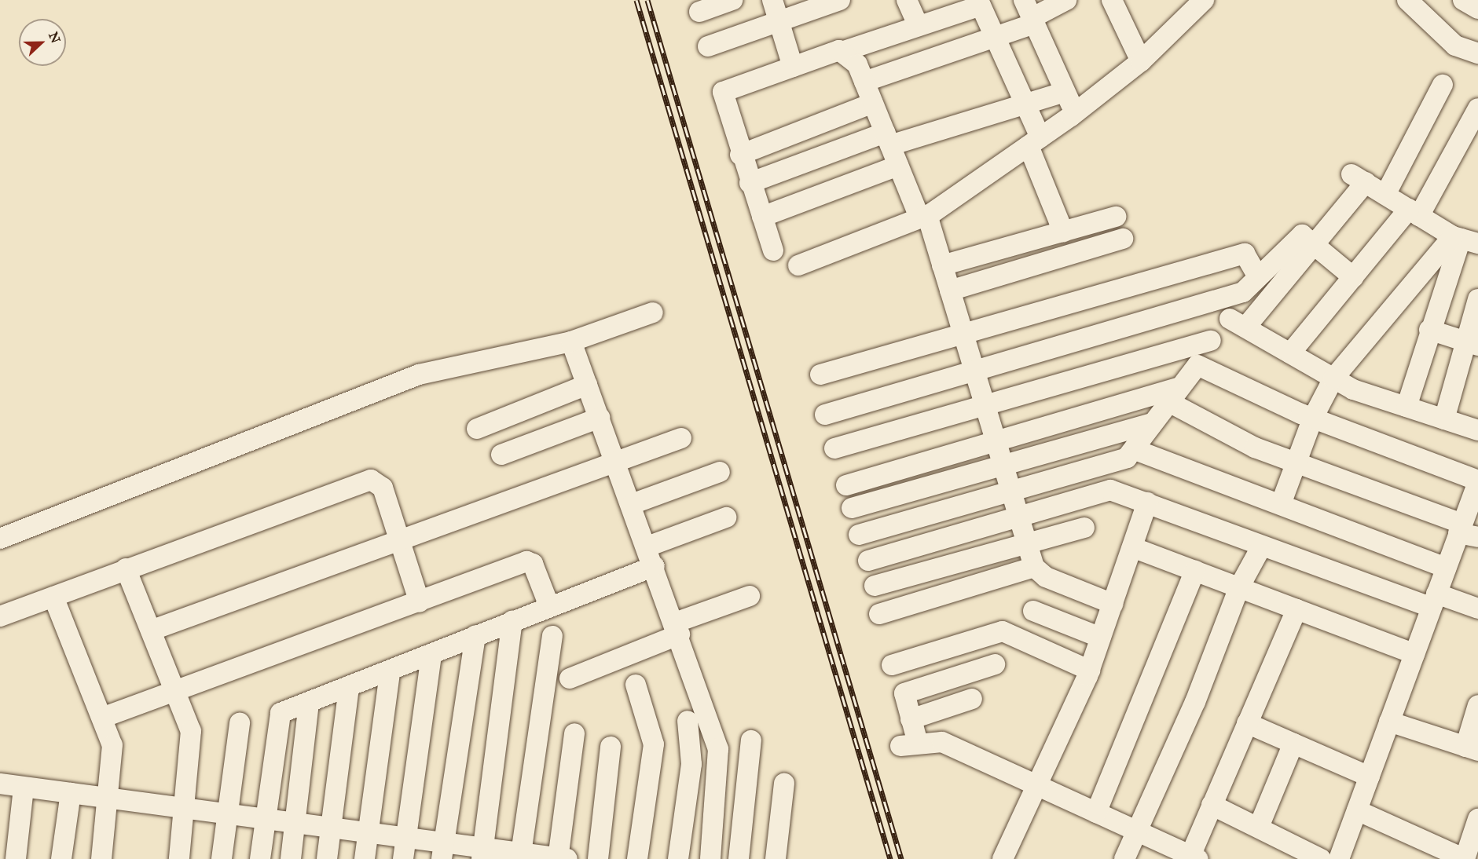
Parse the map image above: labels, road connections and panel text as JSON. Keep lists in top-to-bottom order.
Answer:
{
  "north": "right"
}
